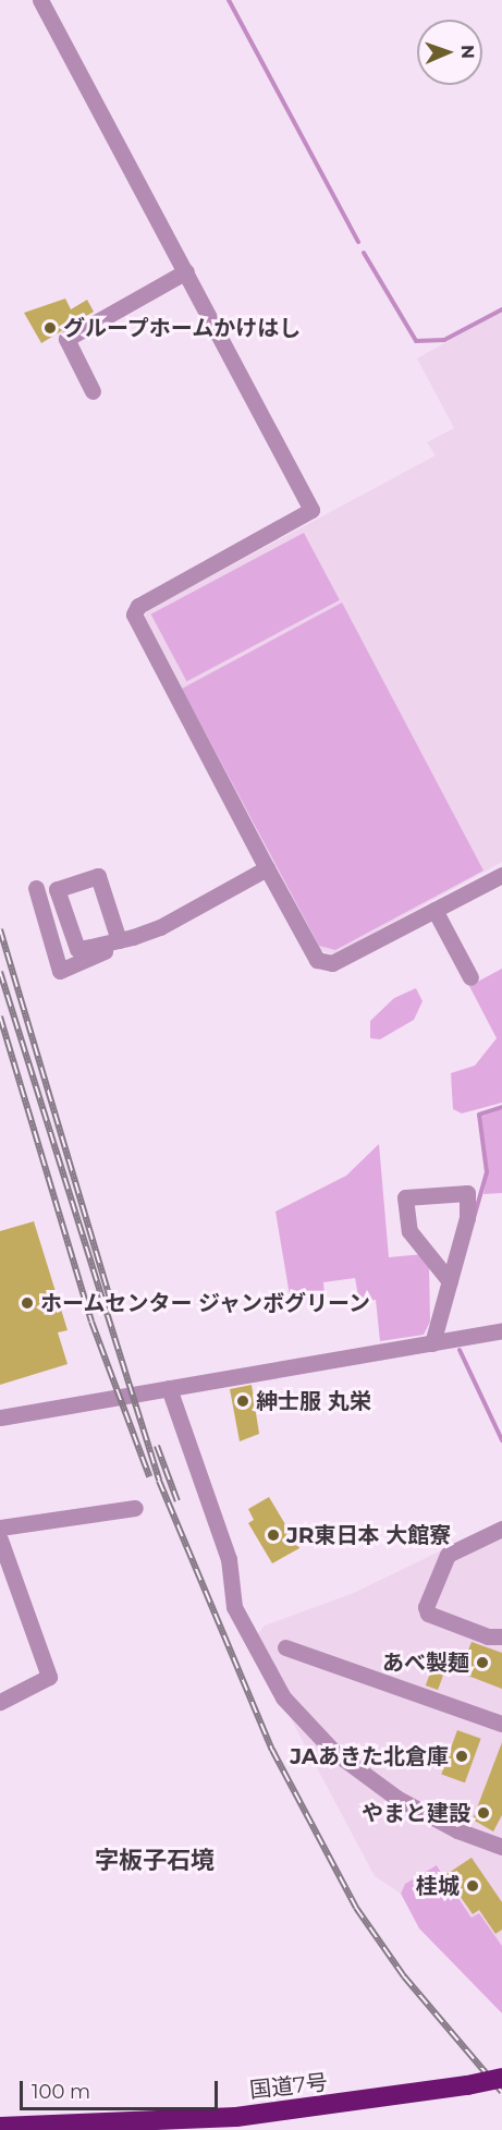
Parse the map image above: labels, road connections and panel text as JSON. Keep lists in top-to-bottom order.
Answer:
{
  "streets": {
    "highway": ["国道7号"]
  },
  "districts": ["字板子石境"],
  "places": [
    "グループホームかけはし",
    "ホームセンター ジャンボグリーン",
    "紳士服 丸栄",
    "JR東日本 大館寮",
    "あべ製麺",
    "JAあきた北倉庫",
    "やまと建設",
    "桂城"
  ],
  "scale_bar": "100 m",
  "north": "right"
}
